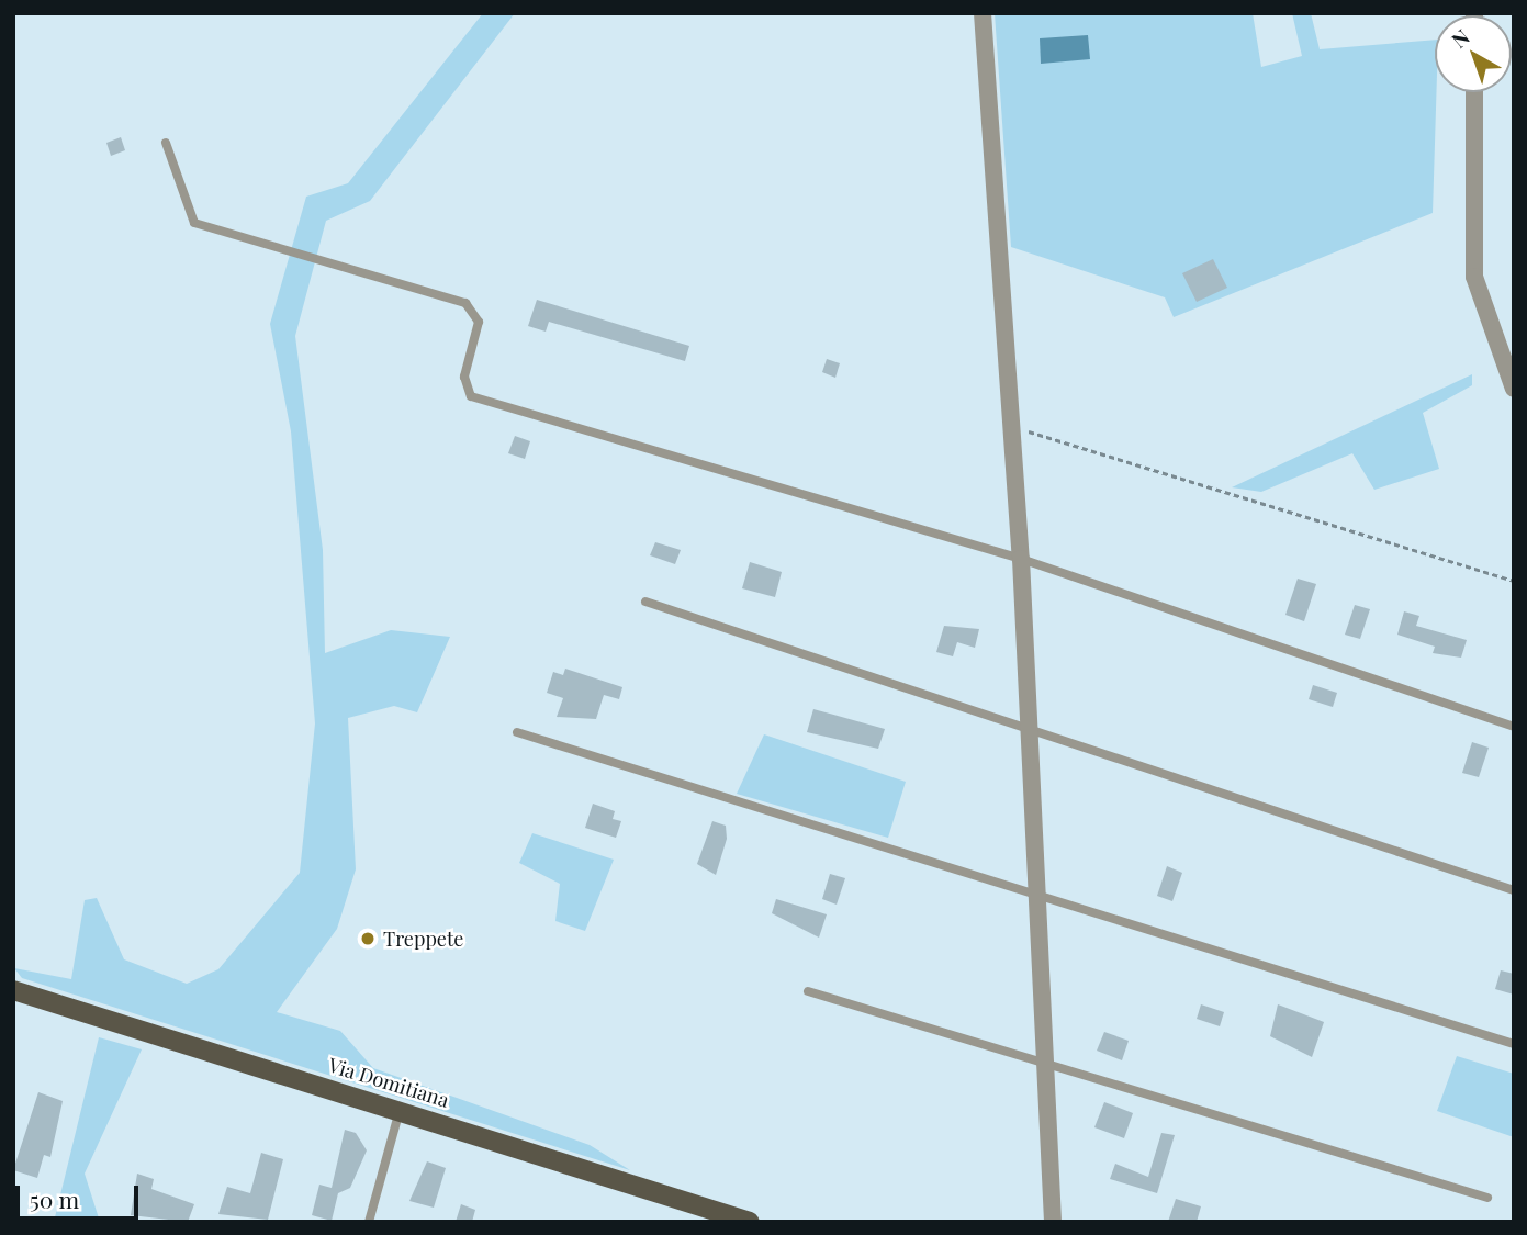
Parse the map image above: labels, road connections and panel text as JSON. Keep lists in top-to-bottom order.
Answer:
{
  "streets": {
    "main road": ["Via Domitiana"]
  },
  "places": ["Treppete"],
  "scale_bar": "50 m",
  "north": "top left"
}
